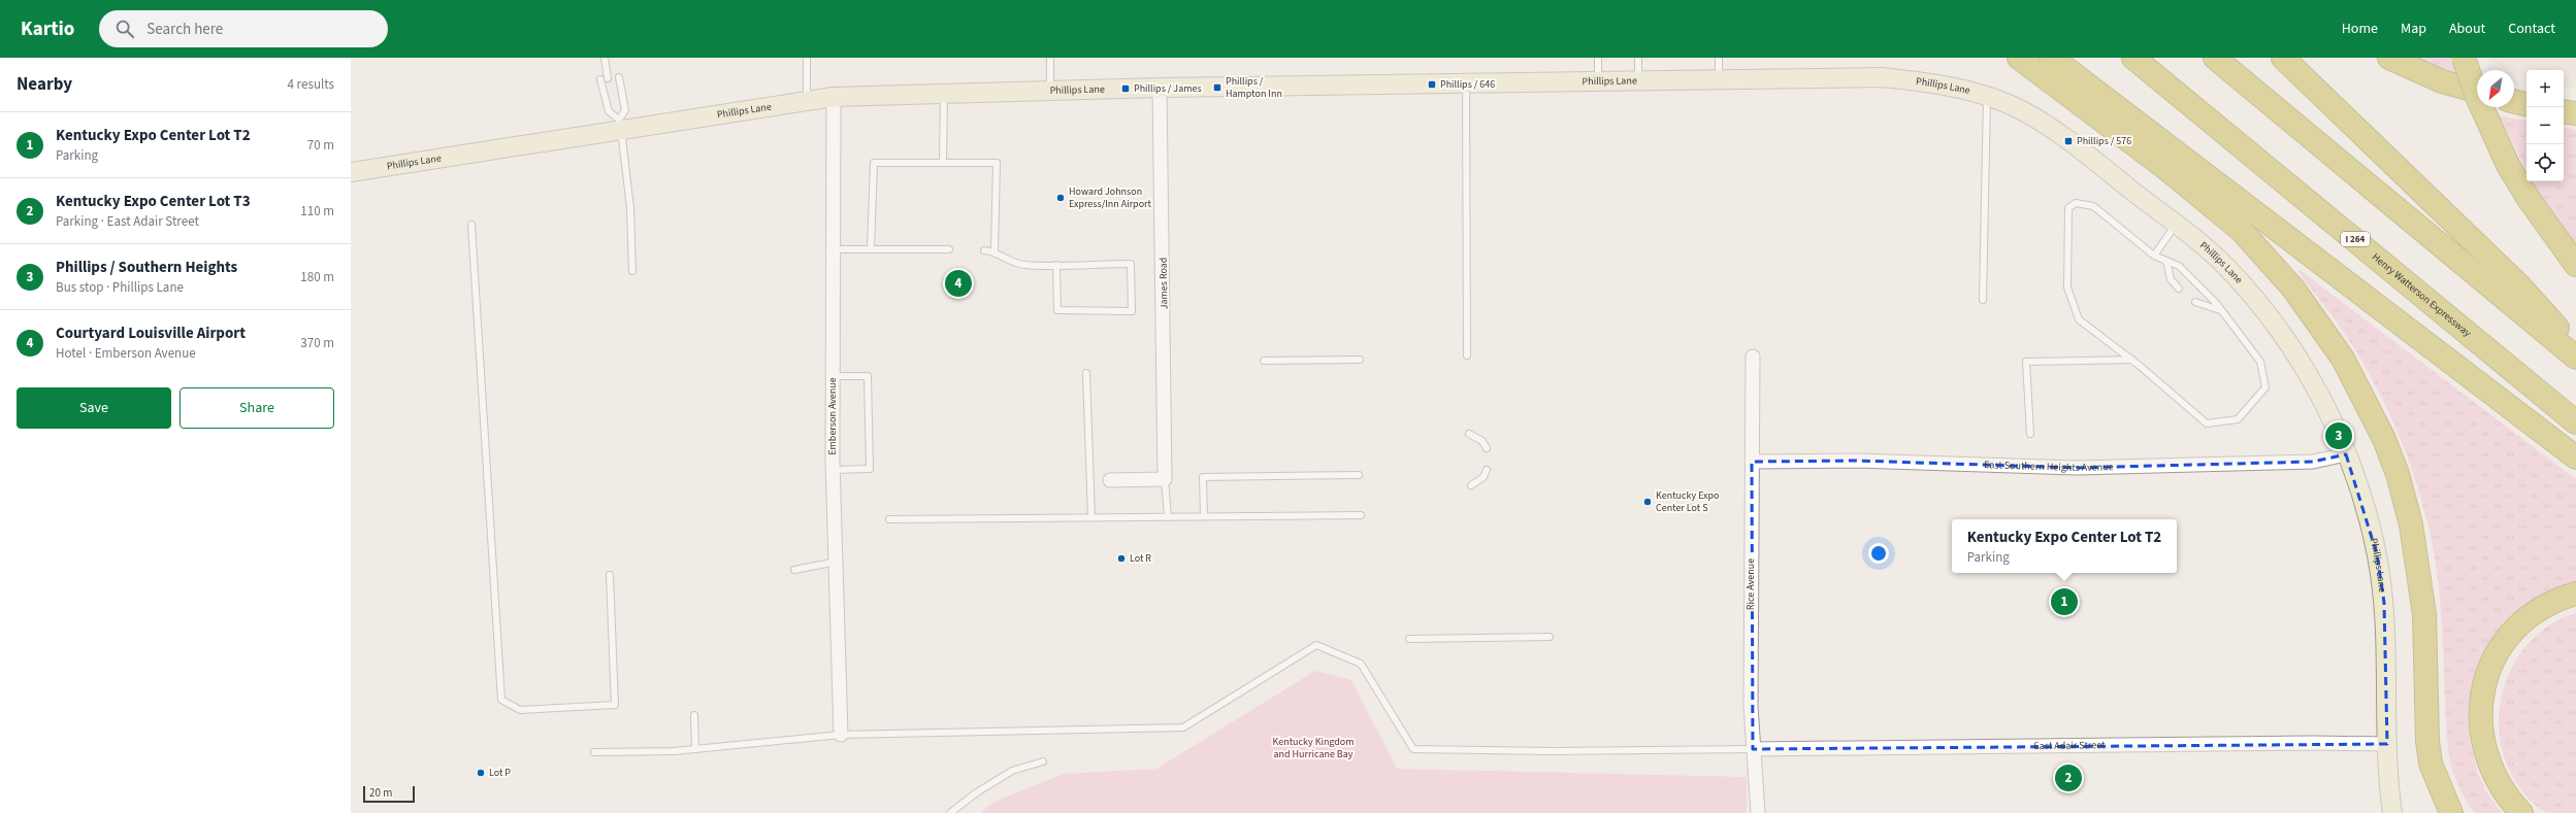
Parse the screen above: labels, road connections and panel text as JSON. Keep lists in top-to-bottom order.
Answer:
{
  "streets": {
    "highway": ["I 264", "Henry Watterson Expressway"],
    "main road": ["Phillips Lane"],
    "street": [
      "James Road",
      "Emberson Avenue",
      "East Southern Heights Avenue",
      "Rice Avenue",
      "East Adair Street"
    ]
  },
  "crossings": [
    ["Phillips Lane", "James Road"],
    ["Phillips Lane", "Emberson Avenue"],
    ["Phillips Lane", "East Southern Heights Avenue"],
    ["Phillips Lane", "East Adair Street"],
    ["East Southern Heights Avenue", "Rice Avenue"],
    ["Rice Avenue", "East Adair Street"]
  ],
  "parks": ["Kentucky Kingdom and Hurricane Bay"],
  "places": {
    "transit": [
      "Phillips / 646",
      "Phillips / Hampton Inn",
      "Phillips / James",
      "Phillips / 576"
    ],
    "other": [
      "Howard Johnson Express/Inn Airport",
      "Kentucky Expo Center Lot S",
      "Lot R",
      "Lot P"
    ]
  },
  "scale_bar": "20 m",
  "north": "bottom left",
  "page": {
    "header": "Kartio",
    "search": "Search here",
    "nav": [
      "Home",
      "Map",
      "About",
      "Contact"
    ],
    "heading": ["Nearby", "4 results"],
    "map_buttons": ["+", "−"],
    "list": [
      {
        "mark": "1",
        "name": "Kentucky Expo Center Lot T2",
        "note": "Parking",
        "value": "70 m"
      },
      {
        "mark": "2",
        "name": "Kentucky Expo Center Lot T3",
        "note": "Parking · East Adair Street",
        "value": "110 m"
      },
      {
        "mark": "3",
        "name": "Phillips / Southern Heights",
        "note": "Bus stop · Phillips Lane",
        "value": "180 m"
      },
      {
        "mark": "4",
        "name": "Courtyard Louisville Airport",
        "note": "Hotel · Emberson Avenue",
        "value": "370 m"
      }
    ],
    "pins": [
      "4",
      "3",
      "1",
      "2"
    ],
    "buttons": ["Save", "Share"],
    "popup": ["Kentucky Expo Center Lot T2", "Parking"],
    "scale": "20 m"
  }
}
